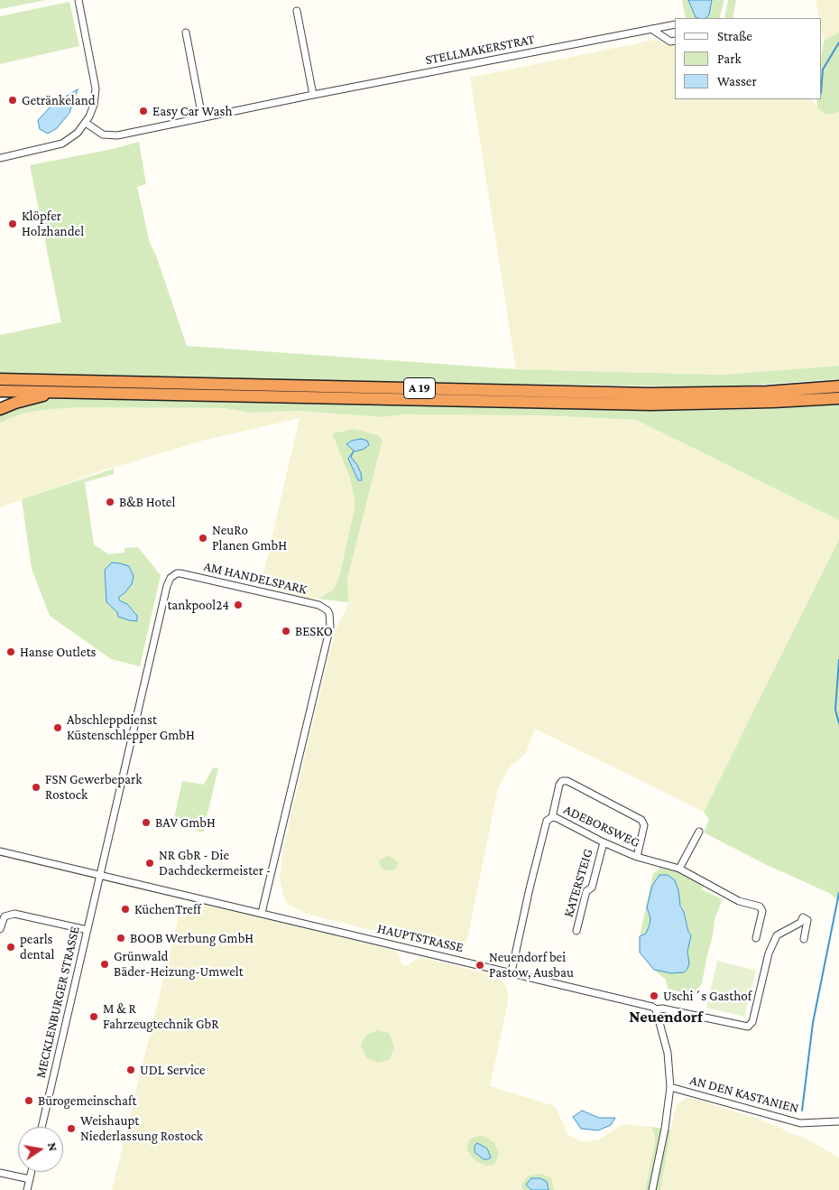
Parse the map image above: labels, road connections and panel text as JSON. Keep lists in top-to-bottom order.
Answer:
{
  "streets": {
    "highway": ["A 19"],
    "street": [
      "STELLMAKERSTRAT",
      "AM HANDELSPARK",
      "ADEBORSWEG",
      "KATERSTEIG",
      "HAUPTSTRASSE",
      "MECKLENBURGER STRASSE",
      "AN DEN KASTANIEN"
    ]
  },
  "crossings": [
    ["AM HANDELSPARK", "HAUPTSTRASSE"],
    ["AM HANDELSPARK", "MECKLENBURGER STRASSE"],
    ["ADEBORSWEG", "KATERSTEIG"],
    ["ADEBORSWEG", "HAUPTSTRASSE"],
    ["HAUPTSTRASSE", "MECKLENBURGER STRASSE"]
  ],
  "districts": ["Neuendorf"],
  "places": [
    "Getränkeland",
    "Easy Car Wash",
    "Klöpfer Holzhandel",
    "B&B Hotel",
    "NeuRo Planen GmbH",
    "tankpool24",
    "BESKO",
    "Hanse Outlets",
    "Abschleppdienst Küstenschlepper GmbH",
    "FSN Gewerbepark Rostock",
    "BAV GmbH",
    "NR GbR - Die Dachdeckermeister -",
    "KüchenTreff",
    "BOOB Werbung GmbH",
    "pearls dental",
    "Grünwald Bäder-Heizung-Umwelt",
    "Neuendorf bei Pastow, Ausbau",
    "Uschi´s Gasthof",
    "M & R Fahrzeugtechnik GbR",
    "UDL Service",
    "Bürogemeinschaft",
    "Weishaupt Niederlassung Rostock"
  ],
  "legend": ["Straße", "Park", "Wasser"],
  "north": "right"
}
